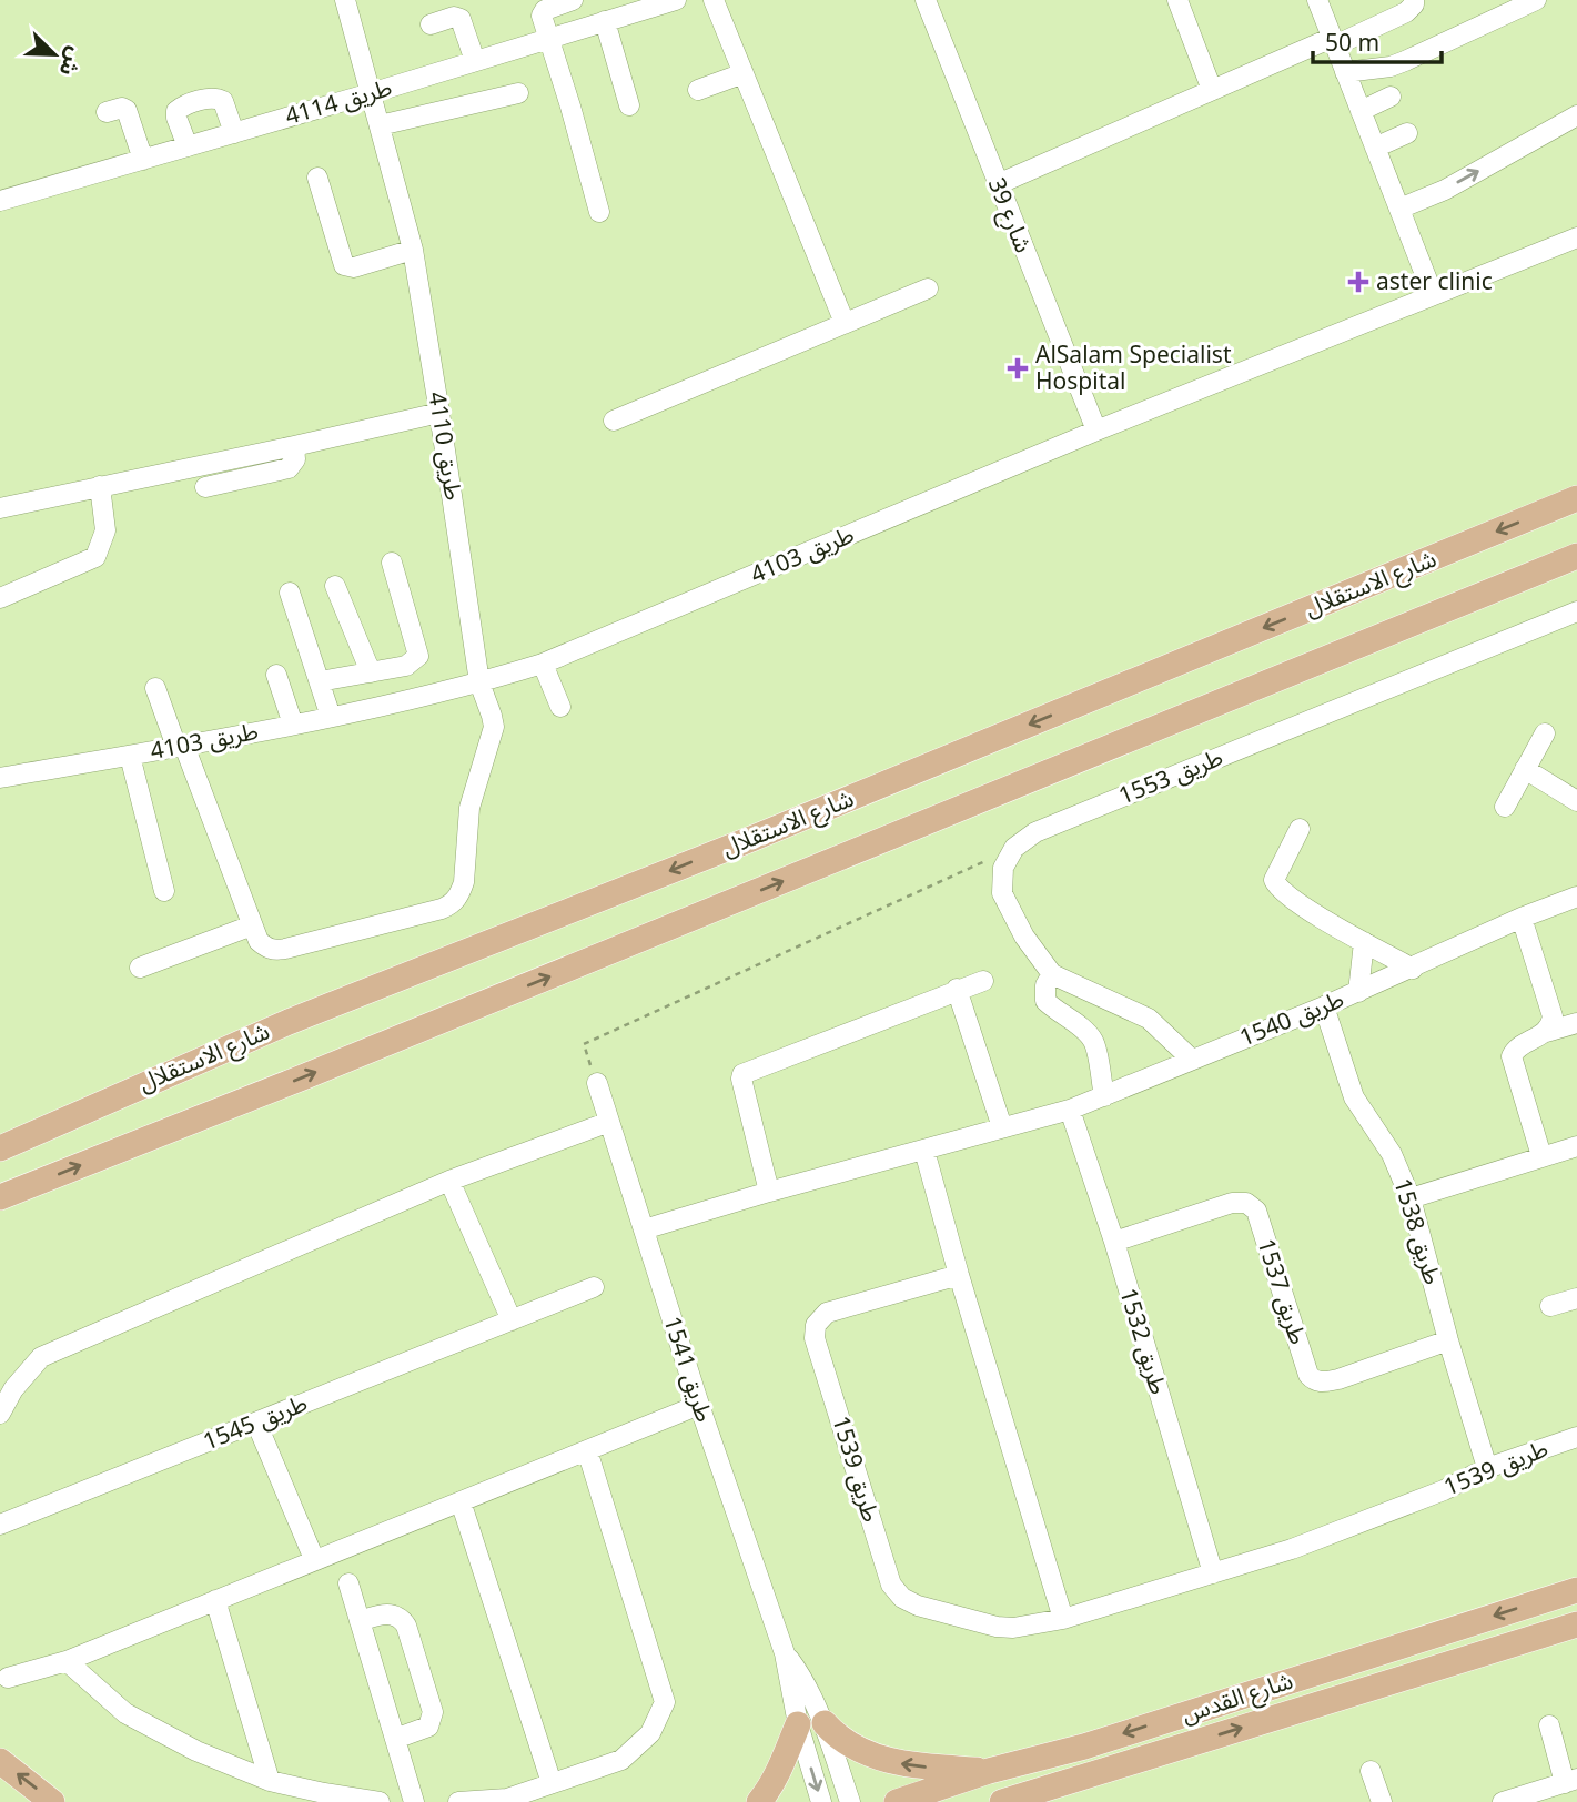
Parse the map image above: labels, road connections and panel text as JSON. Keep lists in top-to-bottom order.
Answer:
{
  "streets": {
    "main road": ["شارع الاستقلال", "شارع القدس"],
    "street": [
      "طريق 4114",
      "شارع 39",
      "طريق 4110",
      "طريق 4103",
      "طريق 1553",
      "طريق 1540",
      "طريق 1538",
      "طريق 1537",
      "طريق 1532",
      "طريق 1541",
      "طريق 1545",
      "طريق 1539"
    ]
  },
  "crossings": [
    ["طريق 4114", "طريق 4110"],
    ["شارع 39", "طريق 4103"],
    ["طريق 4110", "طريق 4103"],
    ["طريق 1540", "طريق 1538"],
    ["طريق 1540", "طريق 1532"],
    ["طريق 1540", "طريق 1541"],
    ["طريق 1538", "طريق 1537"],
    ["طريق 1538", "طريق 1539"],
    ["طريق 1537", "طريق 1532"],
    ["طريق 1532", "طريق 1539"]
  ],
  "places": {
    "health": ["aster clinic", "AlSalam Specialist Hospital"]
  },
  "scale_bar": "50 m",
  "north": "bottom right"
}
